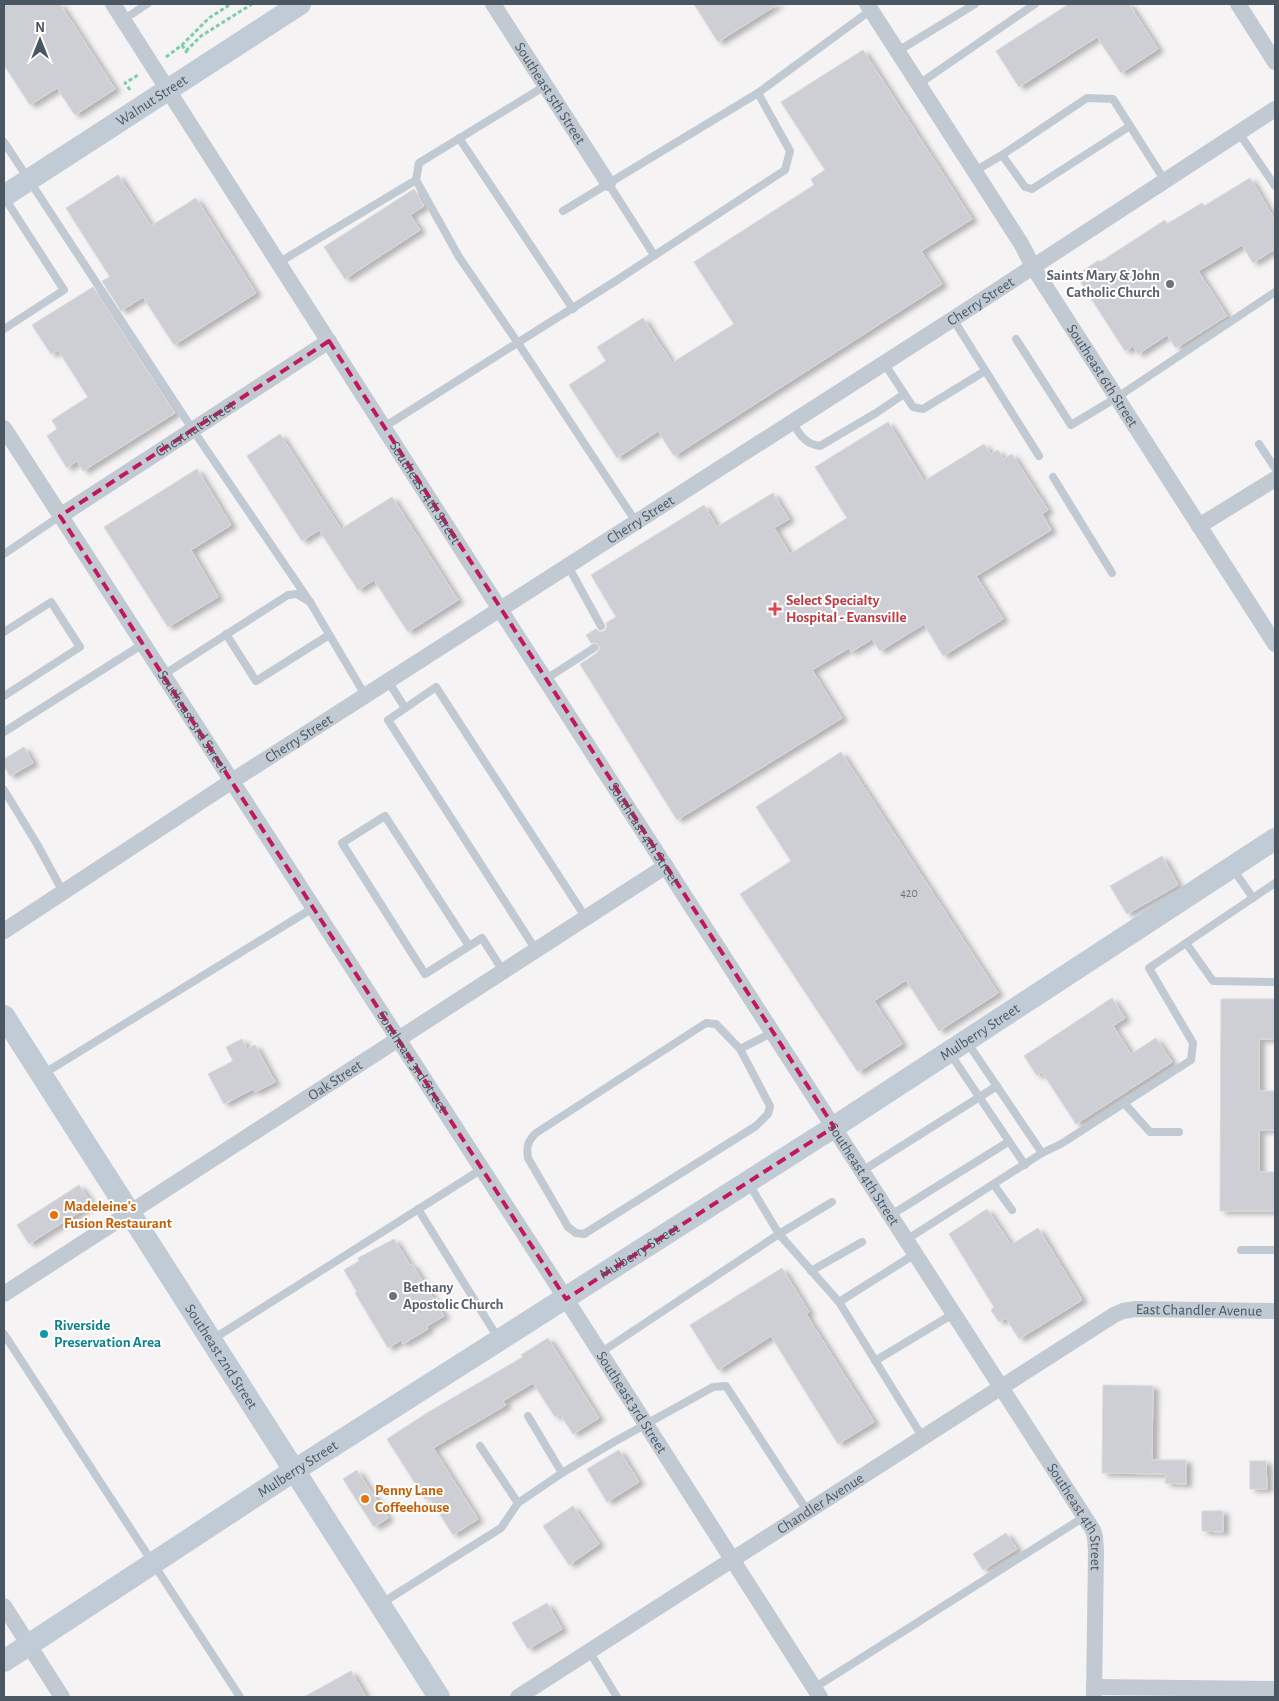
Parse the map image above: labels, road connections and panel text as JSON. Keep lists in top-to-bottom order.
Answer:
{
  "streets": {
    "street": [
      "Southeast 5th Street",
      "Walnut Street",
      "Cherry Street",
      "Southeast 6th Street",
      "Chestnut Street",
      "Southeast 4th Street",
      "Southeast 3rd Street",
      "Mulberry Street",
      "Oak Street",
      "East Chandler Avenue",
      "Southeast 2nd Street",
      "Chandler Avenue"
    ]
  },
  "crossings": [
    ["Walnut Street", "Southeast 4th Street"],
    ["Cherry Street", "Southeast 6th Street"],
    ["Cherry Street", "Southeast 4th Street"],
    ["Cherry Street", "Southeast 3rd Street"],
    ["Chestnut Street", "Southeast 4th Street"],
    ["Chestnut Street", "Southeast 3rd Street"],
    ["Southeast 4th Street", "Mulberry Street"],
    ["Southeast 4th Street", "Oak Street"],
    ["Southeast 4th Street", "Chandler Avenue"],
    ["Southeast 3rd Street", "Mulberry Street"],
    ["Southeast 3rd Street", "Oak Street"],
    ["Southeast 3rd Street", "Chandler Avenue"],
    ["Mulberry Street", "Southeast 2nd Street"],
    ["Oak Street", "Southeast 2nd Street"],
    ["East Chandler Avenue", "Chandler Avenue"]
  ],
  "places": {
    "other": [
      "Saints Mary & John Catholic Church",
      "Madeleine's Fusion Restaurant",
      "Bethany Apostolic Church",
      "Riverside Preservation Area",
      "Penny Lane Coffeehouse"
    ],
    "health": ["Select Specialty Hospital - Evansville"]
  },
  "house_numbers": ["420"],
  "north": "top"
}
